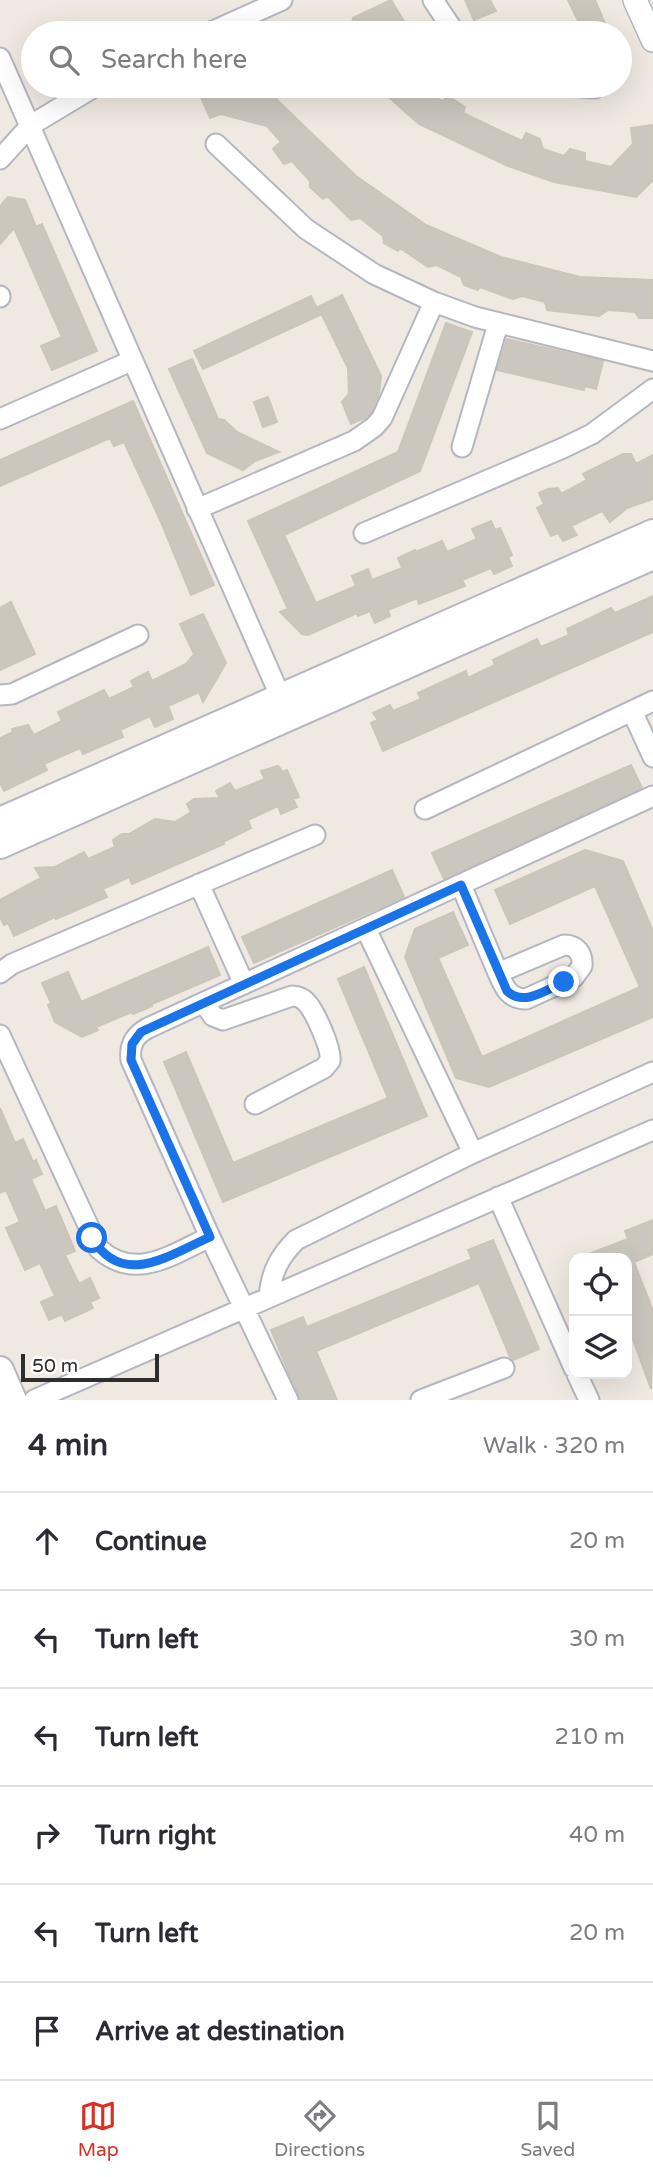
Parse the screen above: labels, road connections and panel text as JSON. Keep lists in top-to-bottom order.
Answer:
{
  "scale_bar": "50 m",
  "page": {
    "search": "Search here",
    "scale": "50 m",
    "heading": ["4 min", "Walk · 320 m"],
    "list": [
      ["Continue", "20 m"],
      ["Turn left", "30 m"],
      ["Turn left", "210 m"],
      ["Turn right", "40 m"],
      ["Turn left", "20 m"],
      "Arrive at destination"
    ],
    "nav": ["Map", "Directions", "Saved"]
  }
}
